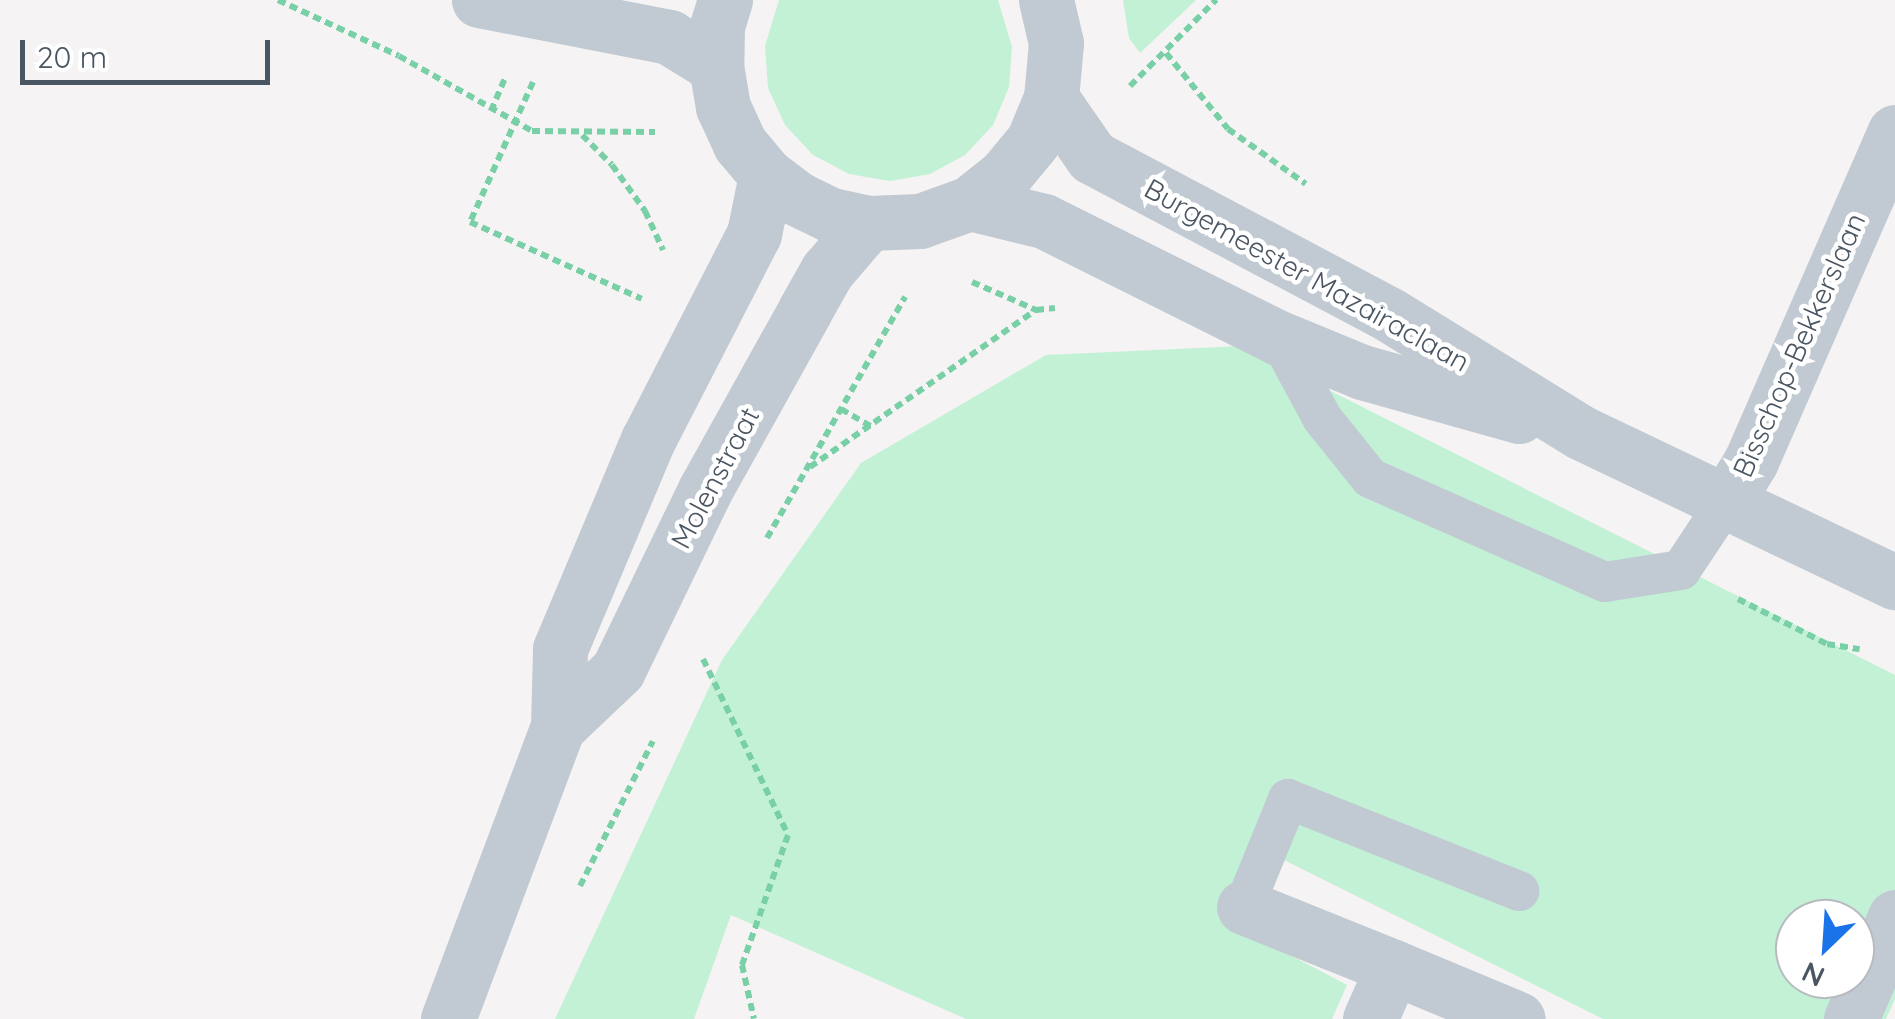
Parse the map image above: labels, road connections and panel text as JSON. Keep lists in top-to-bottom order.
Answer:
{
  "streets": {
    "street": ["Burgemeester Mazairaclaan", "Bisschop-Bekkerslaan", "Molenstraat"]
  },
  "crossings": [
    ["Burgemeester Mazairaclaan", "Bisschop-Bekkerslaan"]
  ],
  "scale_bar": "20 m",
  "north": "bottom left"
}
